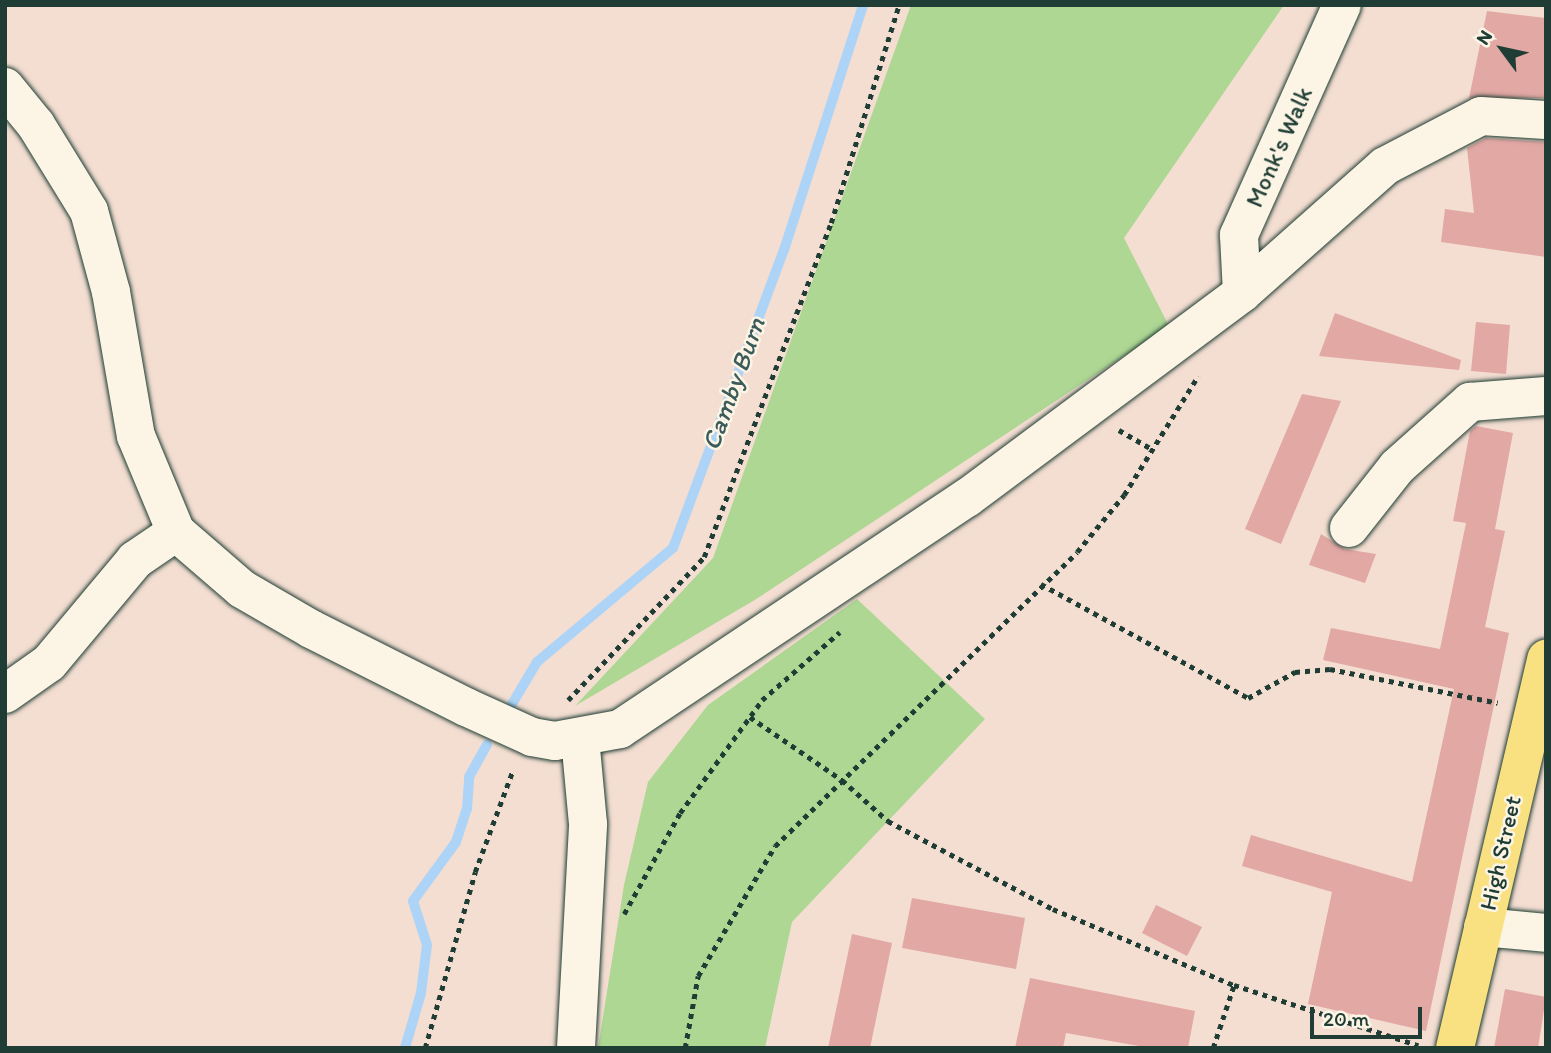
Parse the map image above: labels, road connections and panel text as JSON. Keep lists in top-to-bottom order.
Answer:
{
  "streets": {
    "main road": ["High Street"],
    "street": ["Monk's Walk"]
  },
  "water": ["Camby Burn"],
  "scale_bar": "20 m",
  "north": "top left"
}
